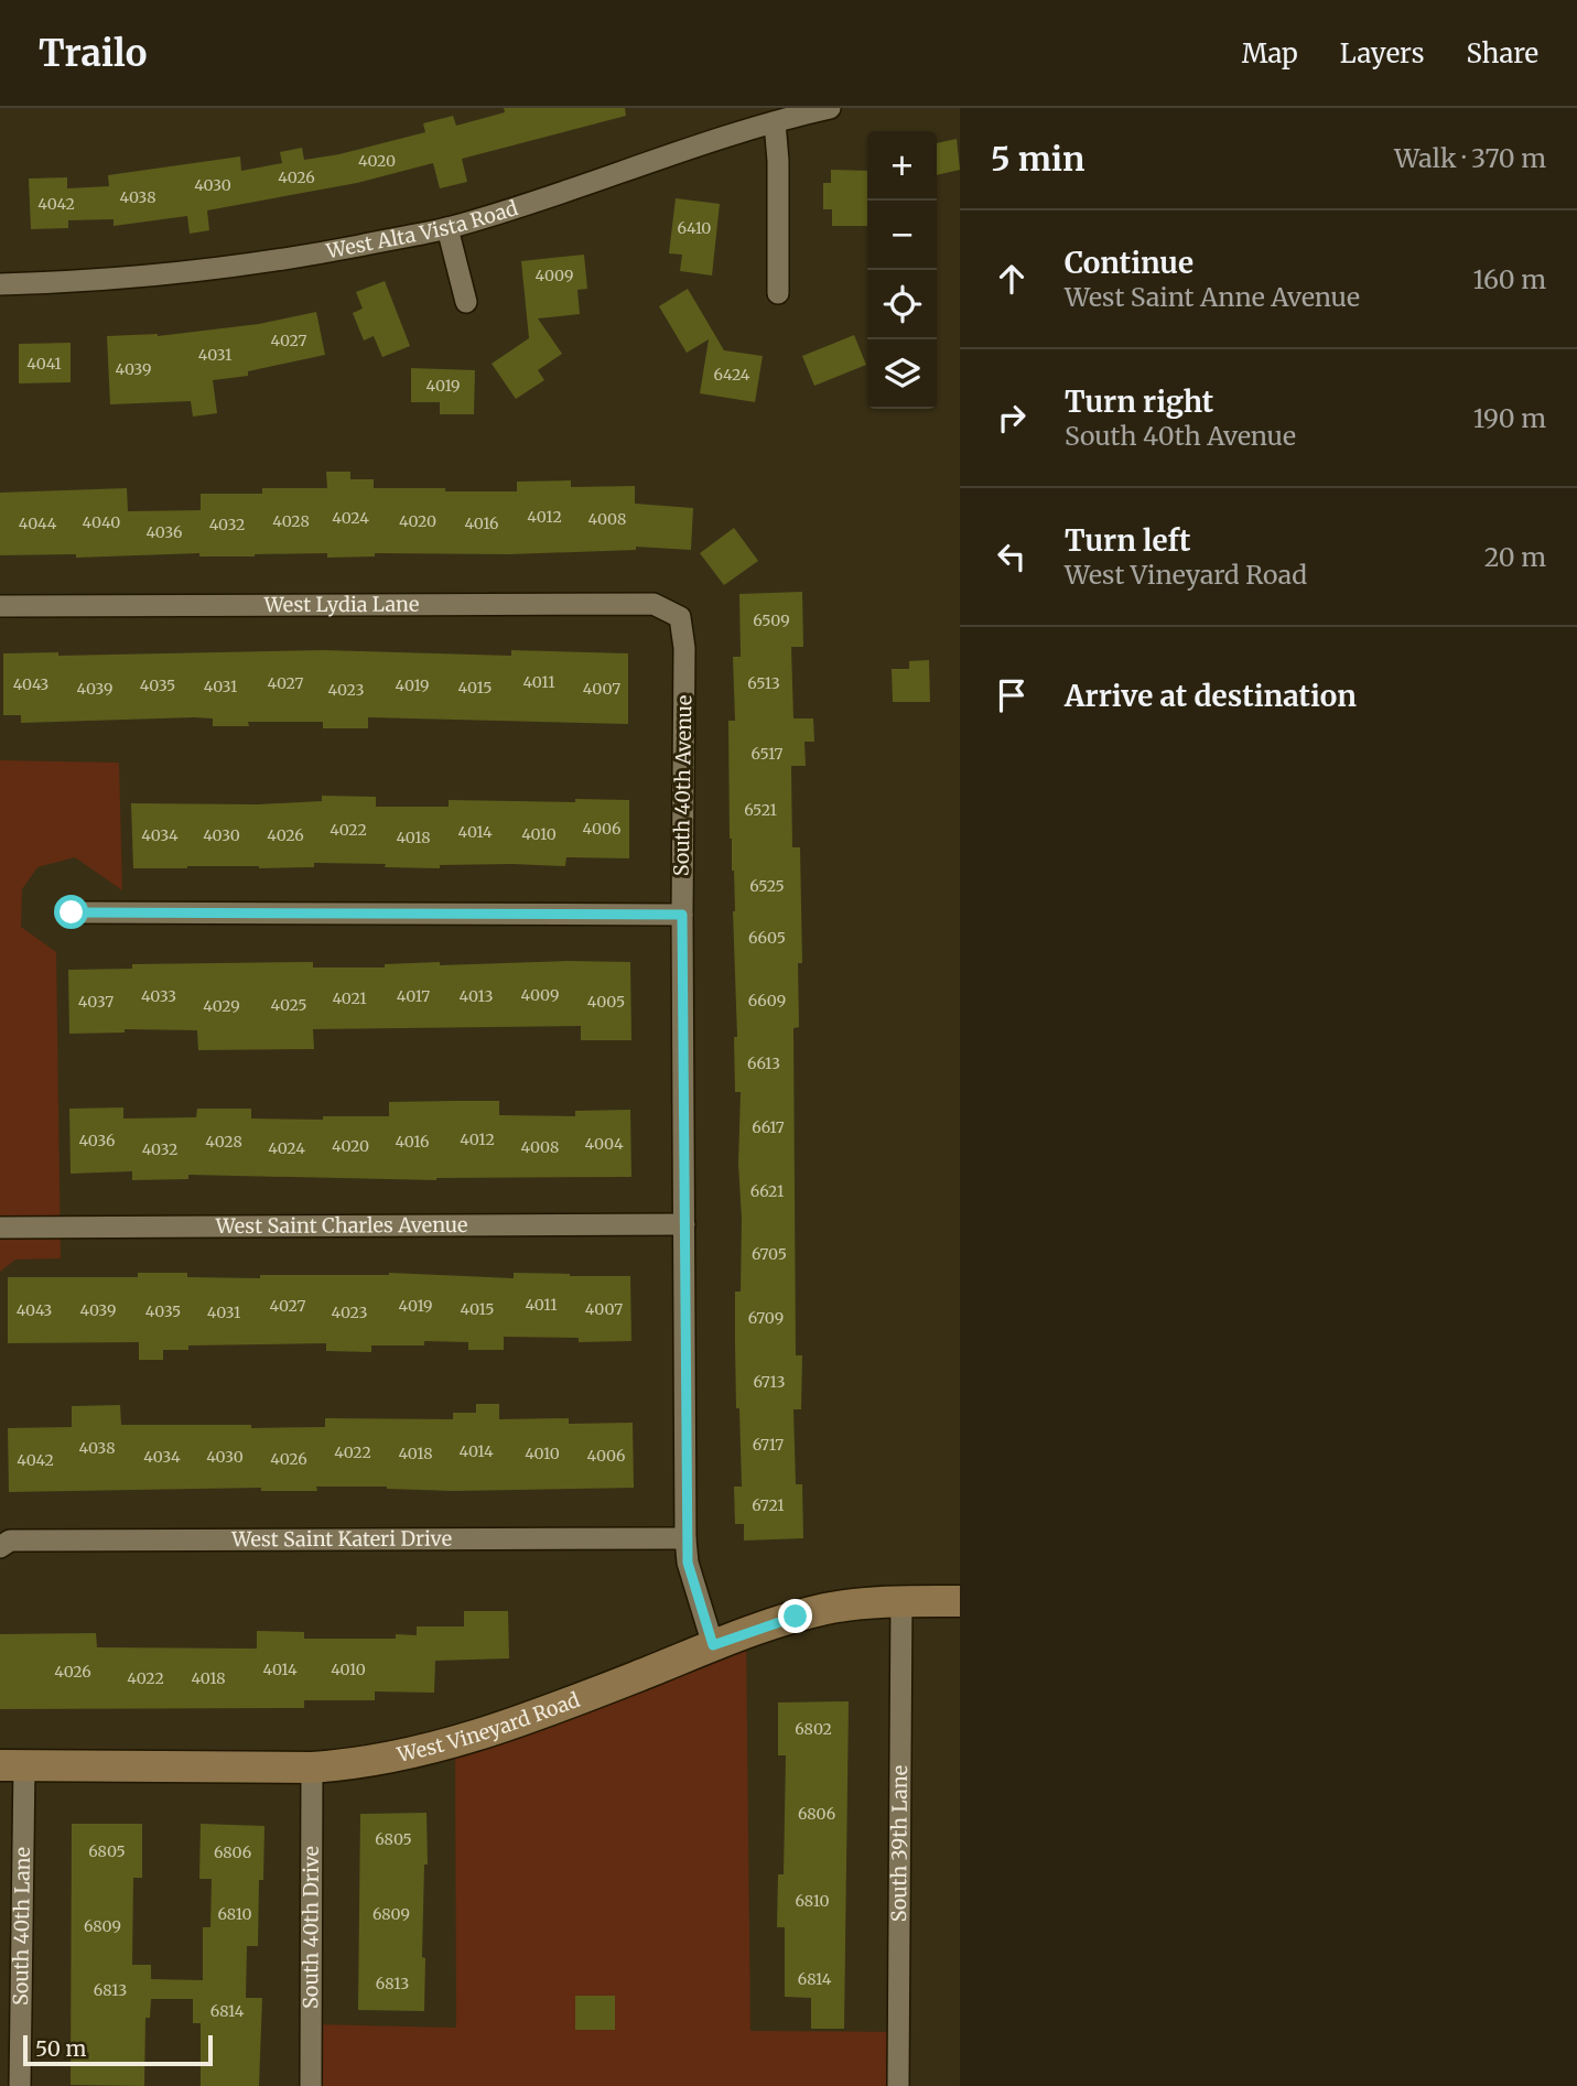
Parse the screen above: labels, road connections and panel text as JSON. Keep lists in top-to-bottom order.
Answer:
{
  "streets": {
    "street": [
      "West Alta Vista Road",
      "West Lydia Lane",
      "South 40th Avenue",
      "West Saint Charles Avenue",
      "West Saint Kateri Drive",
      "West Vineyard Road",
      "South 39th Lane",
      "South 40th Lane",
      "South 40th Drive"
    ]
  },
  "crossings": [
    ["West Lydia Lane", "South 40th Avenue"],
    ["South 40th Avenue", "West Saint Charles Avenue"],
    ["South 40th Avenue", "West Saint Kateri Drive"],
    ["South 40th Avenue", "West Vineyard Road"],
    ["West Vineyard Road", "South 39th Lane"],
    ["West Vineyard Road", "South 40th Lane"],
    ["West Vineyard Road", "South 40th Drive"]
  ],
  "house_numbers": [
    "4020",
    "4026",
    "4030",
    "4038",
    "4042",
    "6410",
    "4009",
    "4027",
    "4031",
    "4041",
    "4039",
    "6424",
    "4019",
    "4012",
    "4024",
    "4008",
    "4028",
    "4020",
    "4040",
    "4044",
    "4016",
    "4032",
    "4036",
    "6509",
    "4011",
    "4027",
    "6513",
    "4043",
    "4035",
    "4019",
    "4031",
    "4015",
    "4039",
    "4007",
    "4023",
    "6517",
    "6521",
    "4006",
    "4022",
    "4014",
    "4010",
    "4034",
    "4030",
    "4026",
    "4018",
    "6525",
    "6605",
    "4009",
    "4033",
    "4017",
    "4013",
    "4021",
    "6609",
    "4037",
    "4005",
    "4025",
    "4029",
    "6613",
    "6617",
    "4012",
    "4036",
    "4028",
    "4016",
    "4004",
    "4020",
    "4008",
    "4024",
    "4032",
    "6621",
    "6705",
    "4011",
    "4027",
    "4019",
    "4015",
    "4007",
    "4043",
    "4039",
    "4035",
    "4031",
    "4023",
    "6709",
    "6713",
    "6717",
    "4038",
    "4014",
    "4022",
    "4018",
    "4010",
    "4006",
    "4034",
    "4030",
    "4026",
    "4042",
    "6721",
    "4014",
    "4010",
    "4026",
    "4022",
    "4018",
    "6802",
    "6806",
    "6805",
    "6805",
    "6806",
    "6810",
    "6810",
    "6809",
    "6809",
    "6814",
    "6813",
    "6813",
    "6814"
  ],
  "scale_bar": "50 m",
  "page": {
    "header": "Trailo",
    "nav": ["Map", "Layers", "Share"],
    "heading": ["5 min", "Walk · 370 m"],
    "map_buttons": ["+", "−"],
    "list": [
      ["Continue", "West Saint Anne Avenue", "160 m"],
      ["Turn right", "South 40th Avenue", "190 m"],
      ["Turn left", "West Vineyard Road", "20 m"],
      "Arrive at destination"
    ],
    "scale": "50 m"
  }
}
